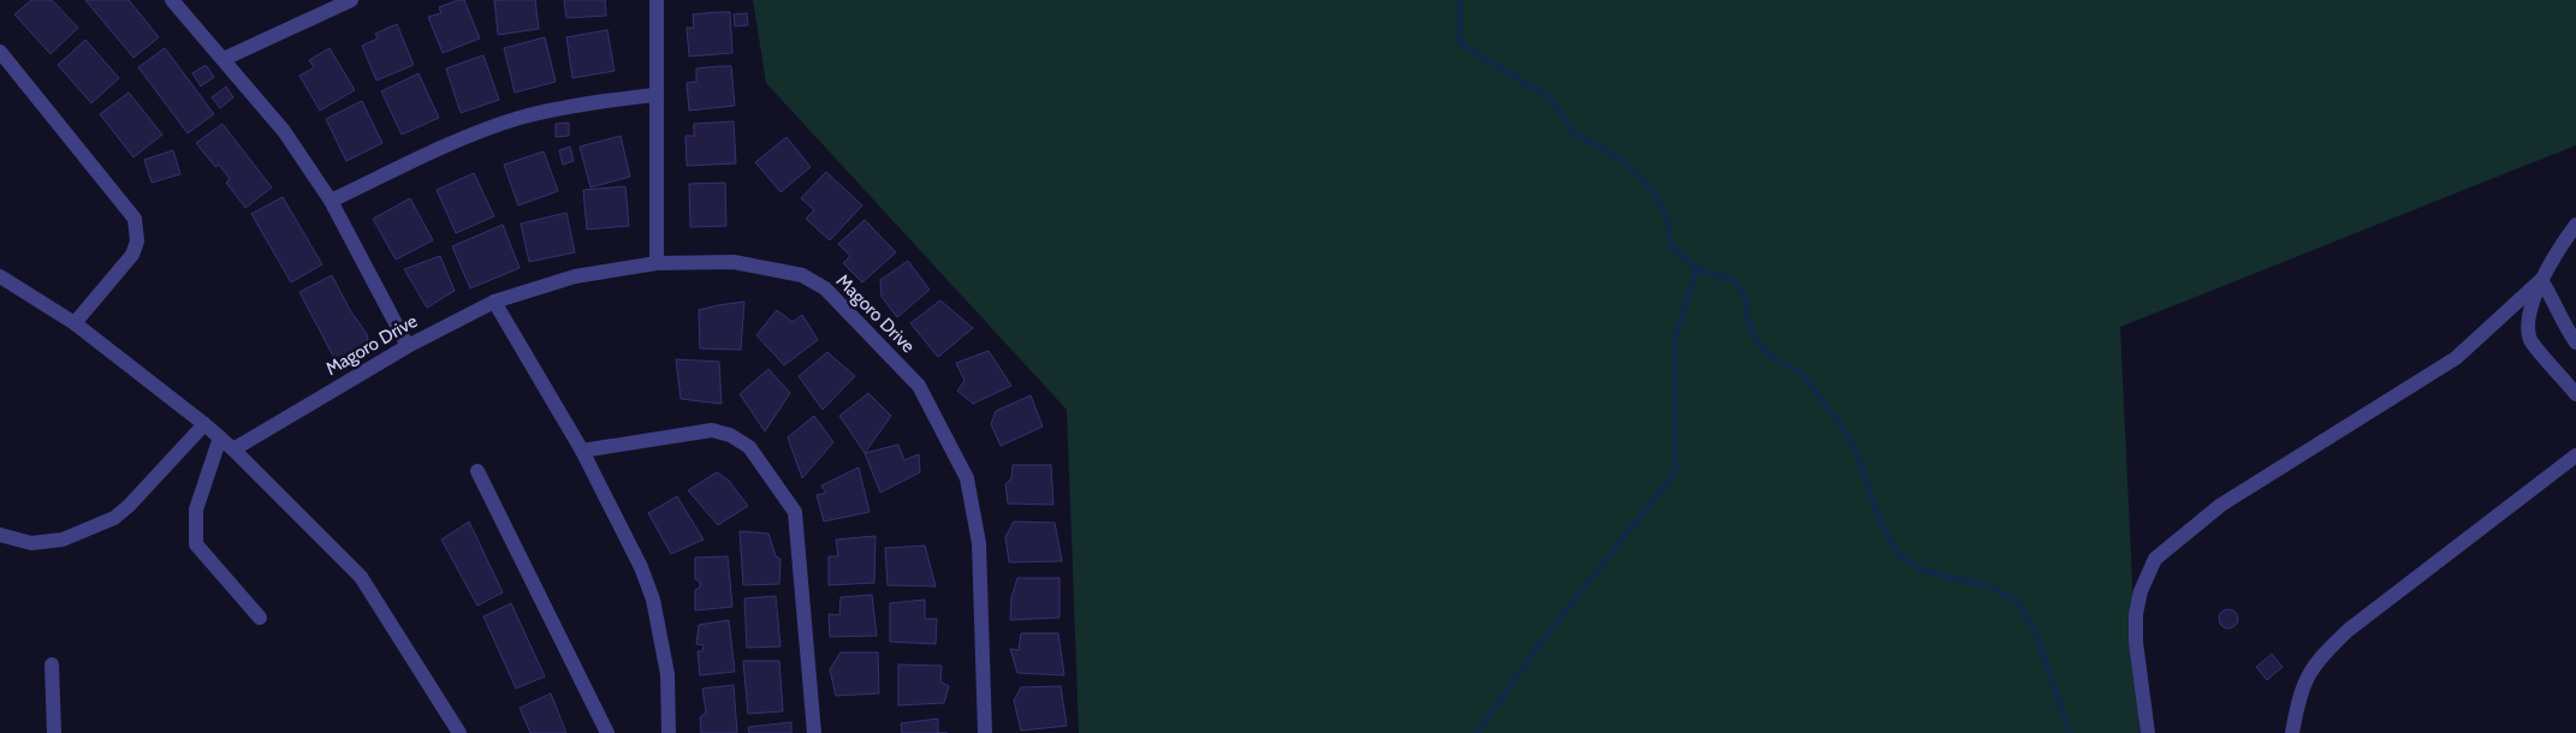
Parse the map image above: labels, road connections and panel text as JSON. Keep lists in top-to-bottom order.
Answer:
{
  "streets": {
    "street": ["Magoro Drive"]
  }
}
